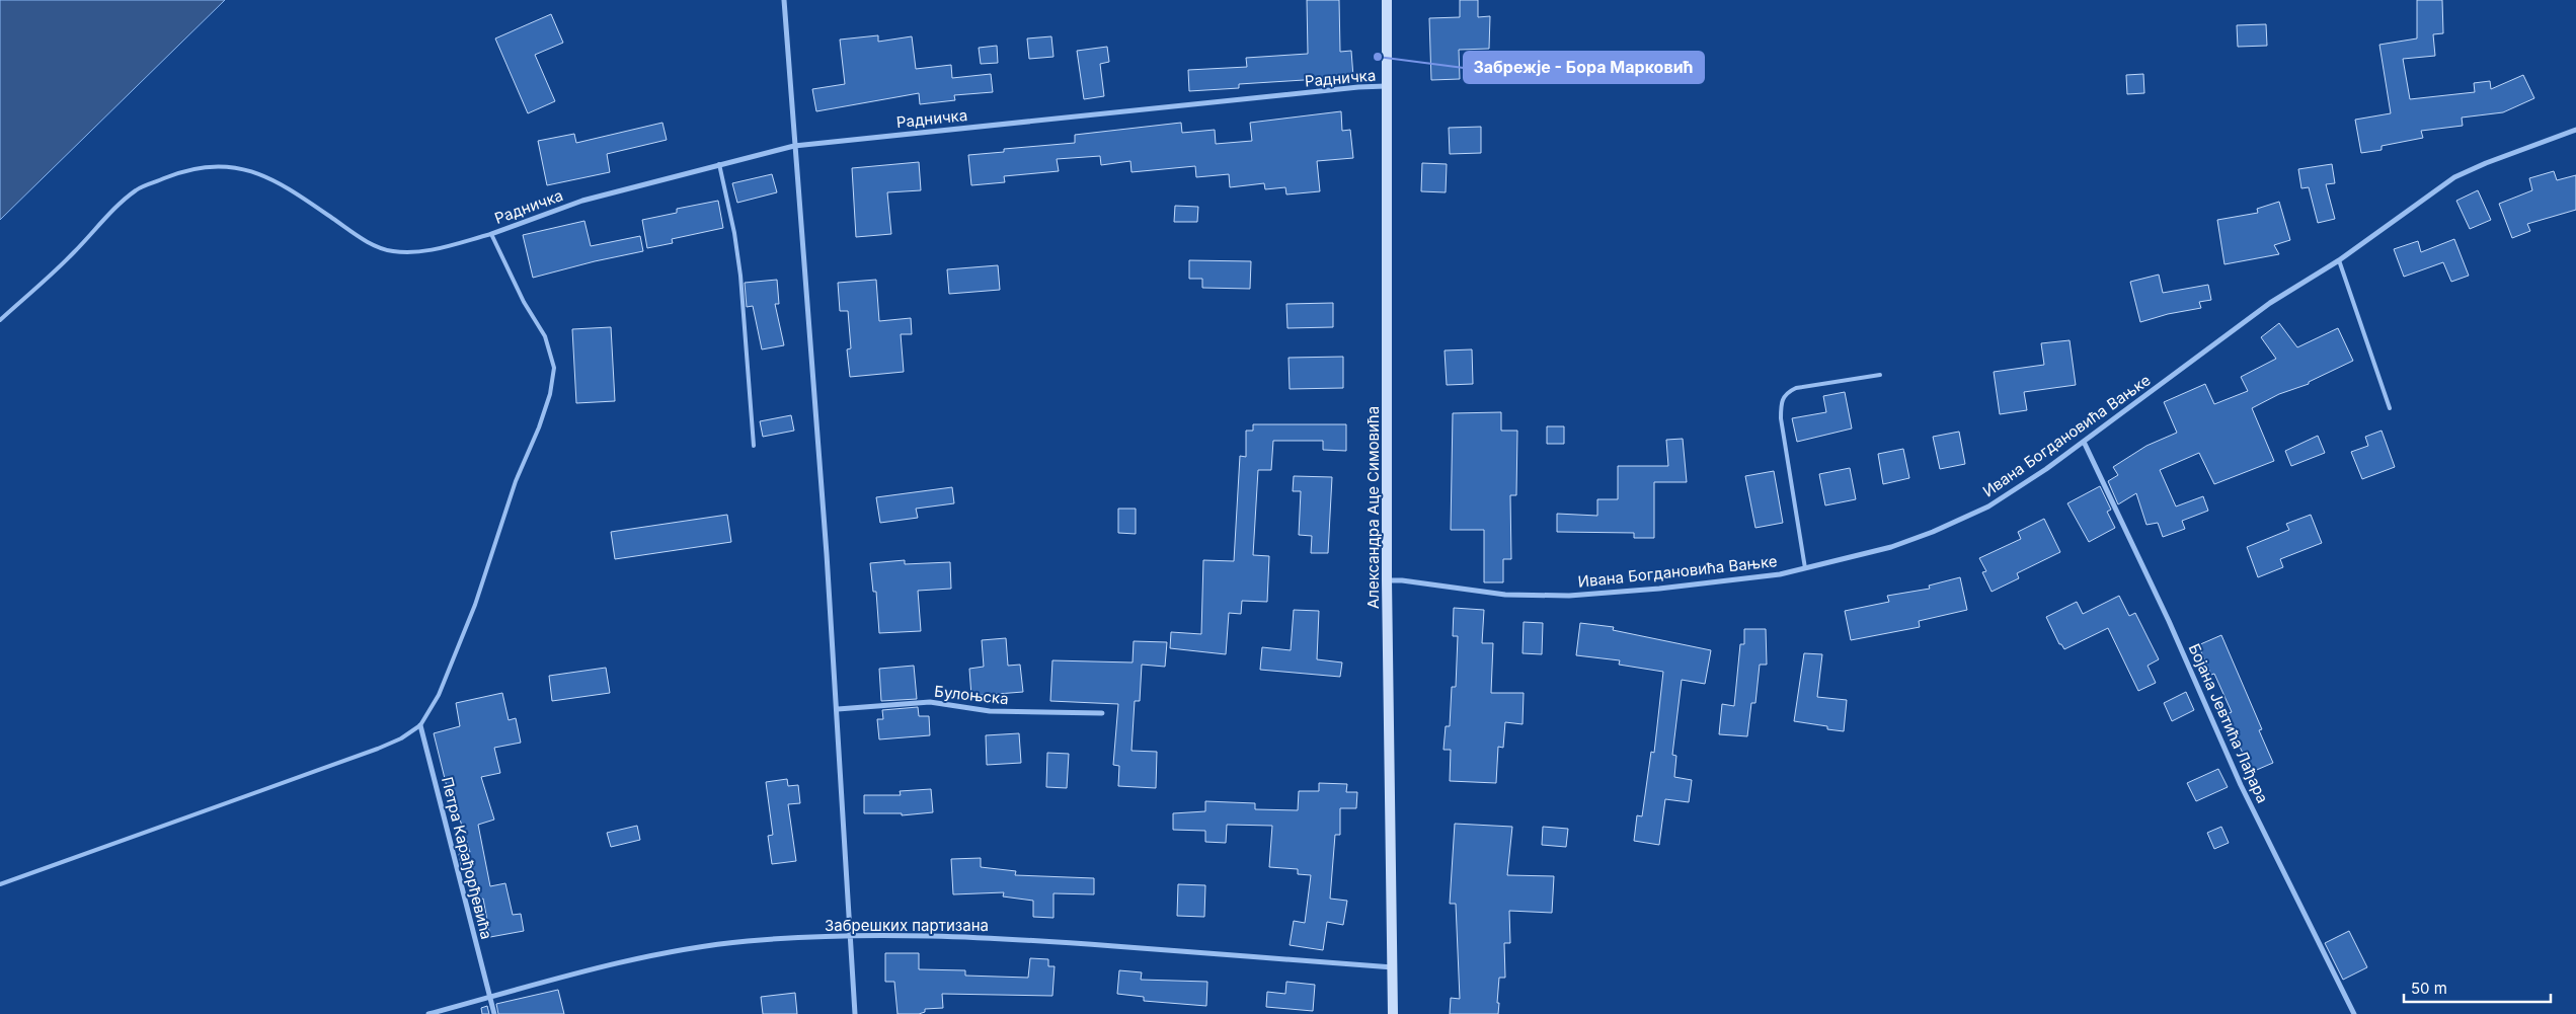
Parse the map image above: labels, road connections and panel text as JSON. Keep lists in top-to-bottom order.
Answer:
{
  "streets": {
    "street": [
      "Радничка",
      "Ивана Богдановића Вањке",
      "Александра Аце Симовића",
      "Булоњска",
      "Бојана Јевтића Лађара",
      "Петра Карађорђевића",
      "Забрешких партизана"
    ]
  },
  "crossings": [
    ["Радничка", "Александра Аце Симовића"],
    ["Ивана Богдановића Вањке", "Александра Аце Симовића"],
    ["Ивана Богдановића Вањке", "Бојана Јевтића Лађара"],
    ["Александра Аце Симовића", "Забрешких партизана"],
    ["Петра Карађорђевића", "Забрешких партизана"]
  ],
  "places": ["Забрежје - Бора Марковић"],
  "scale_bar": "50 m"
}
